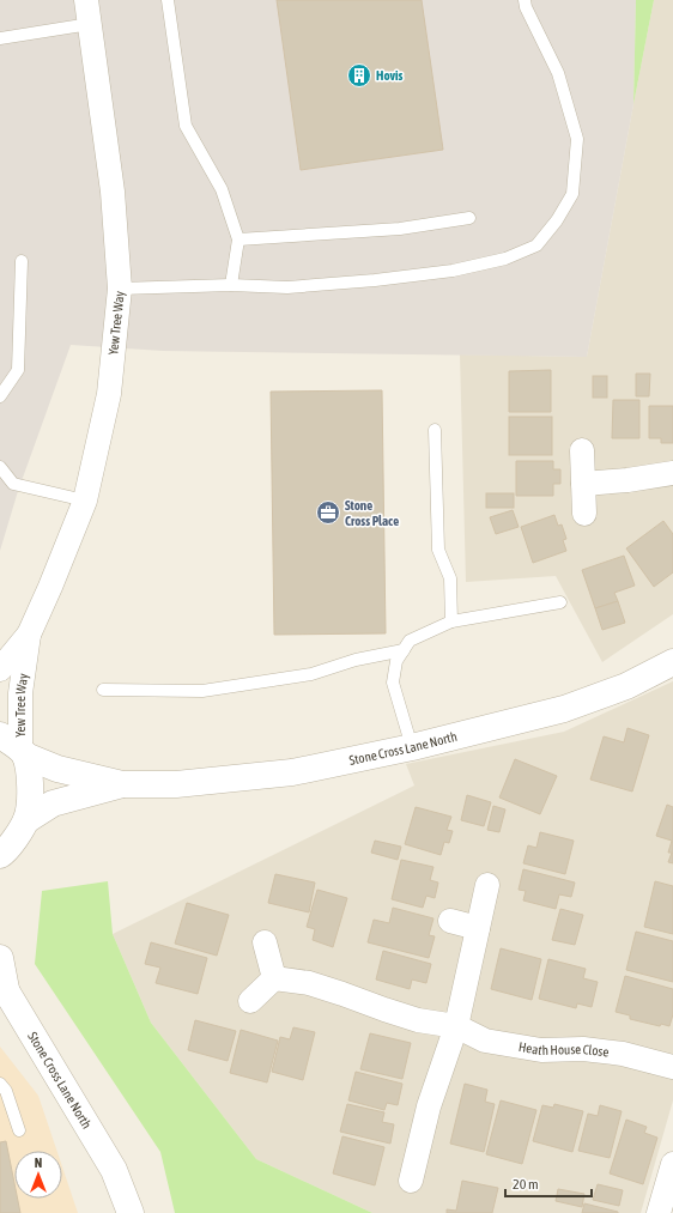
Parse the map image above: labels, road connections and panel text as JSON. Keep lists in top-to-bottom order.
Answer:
{
  "streets": {
    "street": ["Yew Tree Way", "Stone Cross Lane North", "Heath House Close"]
  },
  "crossings": [
    ["Yew Tree Way", "Stone Cross Lane North"]
  ],
  "places": {
    "building": ["Hovis"],
    "office": ["Stone Cross Place"]
  },
  "scale_bar": "20 m",
  "north": "top"
}
